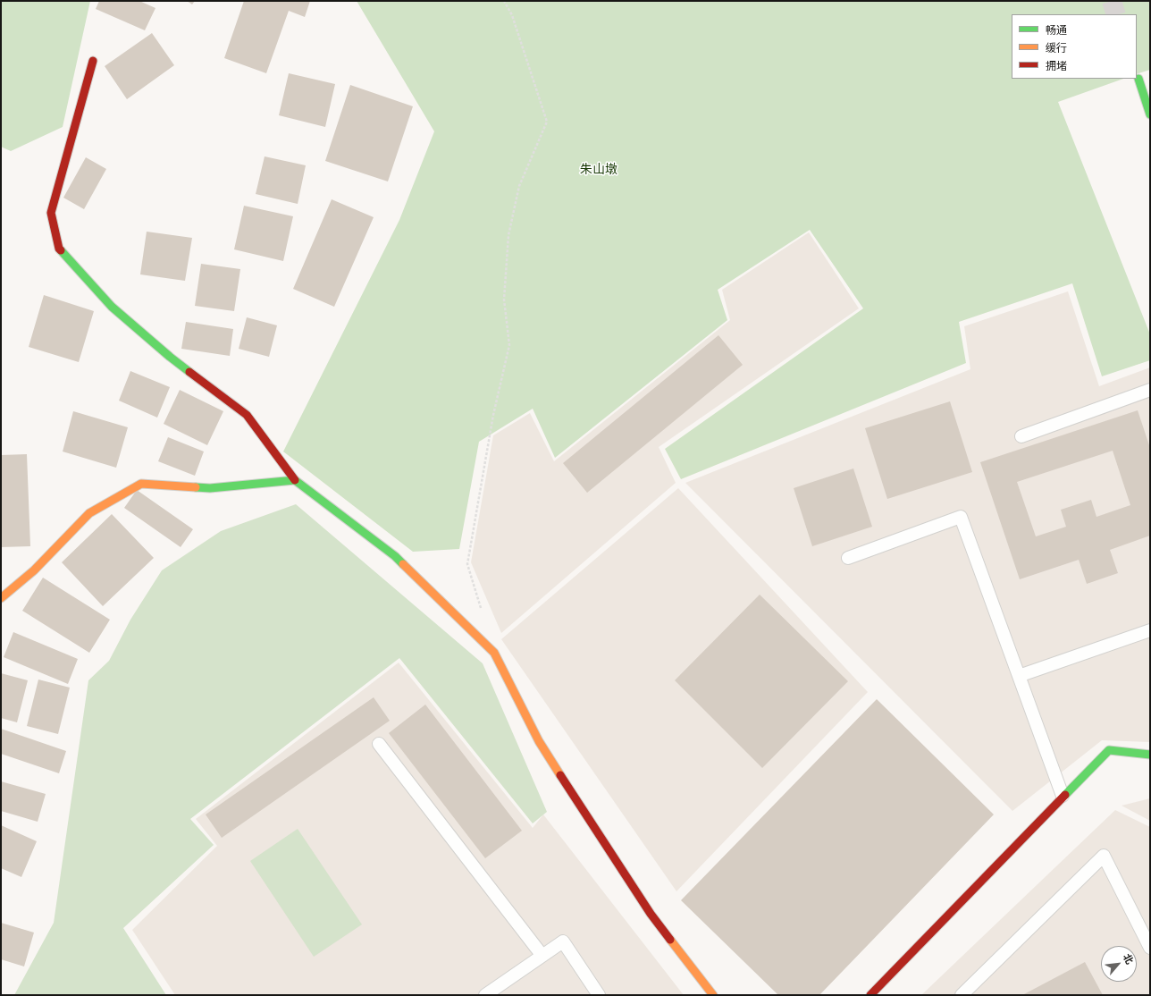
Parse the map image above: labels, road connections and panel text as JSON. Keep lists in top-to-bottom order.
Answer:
{
  "parks": ["朱山墩"],
  "legend": ["畅通", "缓行", "拥堵"],
  "north": "top right"
}
